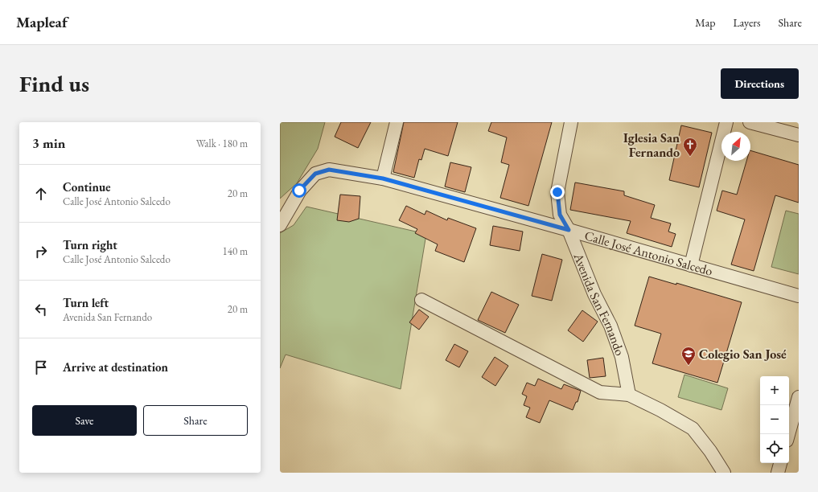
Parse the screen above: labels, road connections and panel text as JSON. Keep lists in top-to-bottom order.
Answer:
{
  "streets": {
    "street": ["Calle José Antonio Salcedo", "Avenida San Fernando"]
  },
  "crossings": [
    ["Calle José Antonio Salcedo", "Avenida San Fernando"]
  ],
  "places": {
    "church": ["Iglesia San Fernando"],
    "school or university": ["Colegio San José"]
  },
  "north": "top right",
  "page": {
    "header": "Mapleaf",
    "nav": ["Map", "Layers", "Share"],
    "buttons": [
      "Directions",
      ["Save", "Share"]
    ],
    "title": "Find us",
    "heading": ["3 min", "Walk · 180 m"],
    "list": [
      ["Continue", "Calle José Antonio Salcedo", "20 m"],
      ["Turn right", "Calle José Antonio Salcedo", "140 m"],
      ["Turn left", "Avenida San Fernando", "20 m"],
      "Arrive at destination"
    ],
    "map_buttons": ["+", "−"]
  }
}
